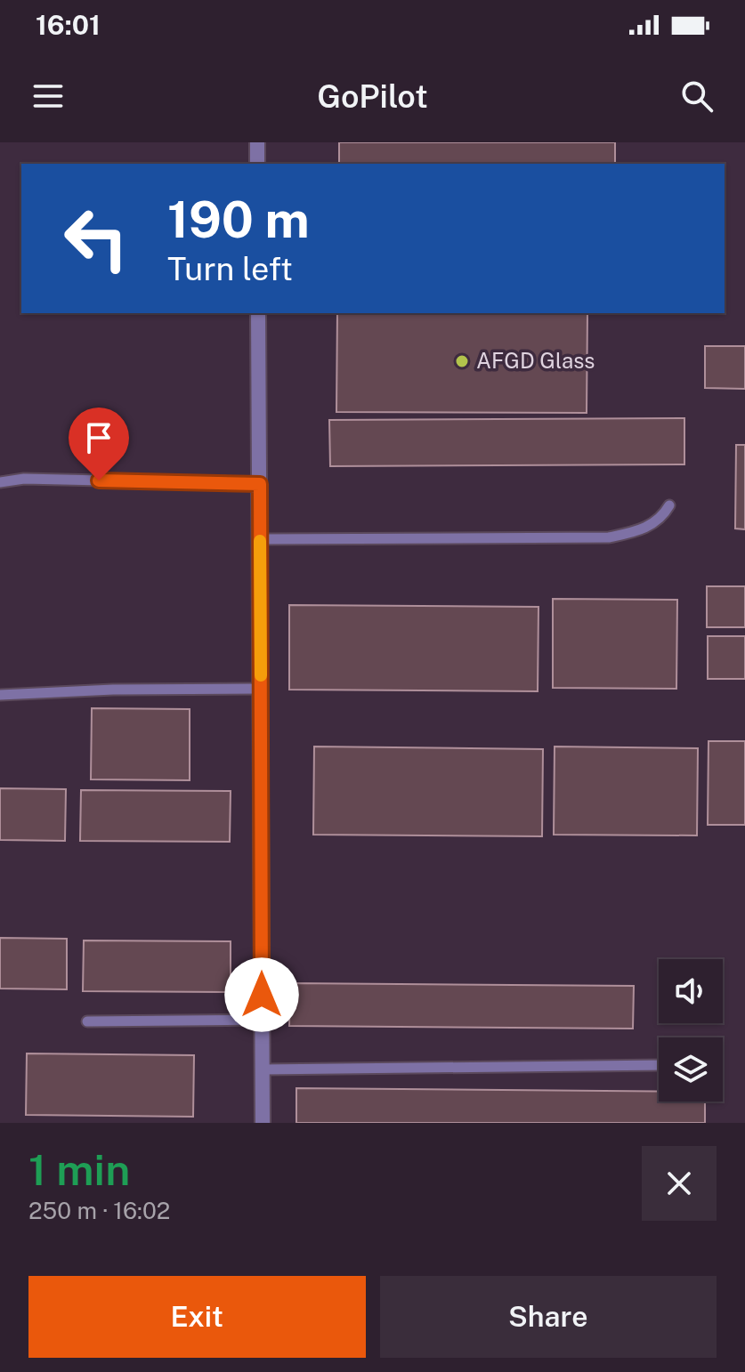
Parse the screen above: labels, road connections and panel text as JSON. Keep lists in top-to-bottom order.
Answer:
{
  "places": ["AFGD Glass"],
  "page": {
    "status": "16:01",
    "header": "GoPilot",
    "turn": ["190 m", "Turn left"],
    "heading": ["1 min", "250 m · 16:02"],
    "buttons": ["Exit", "Share"]
  }
}
